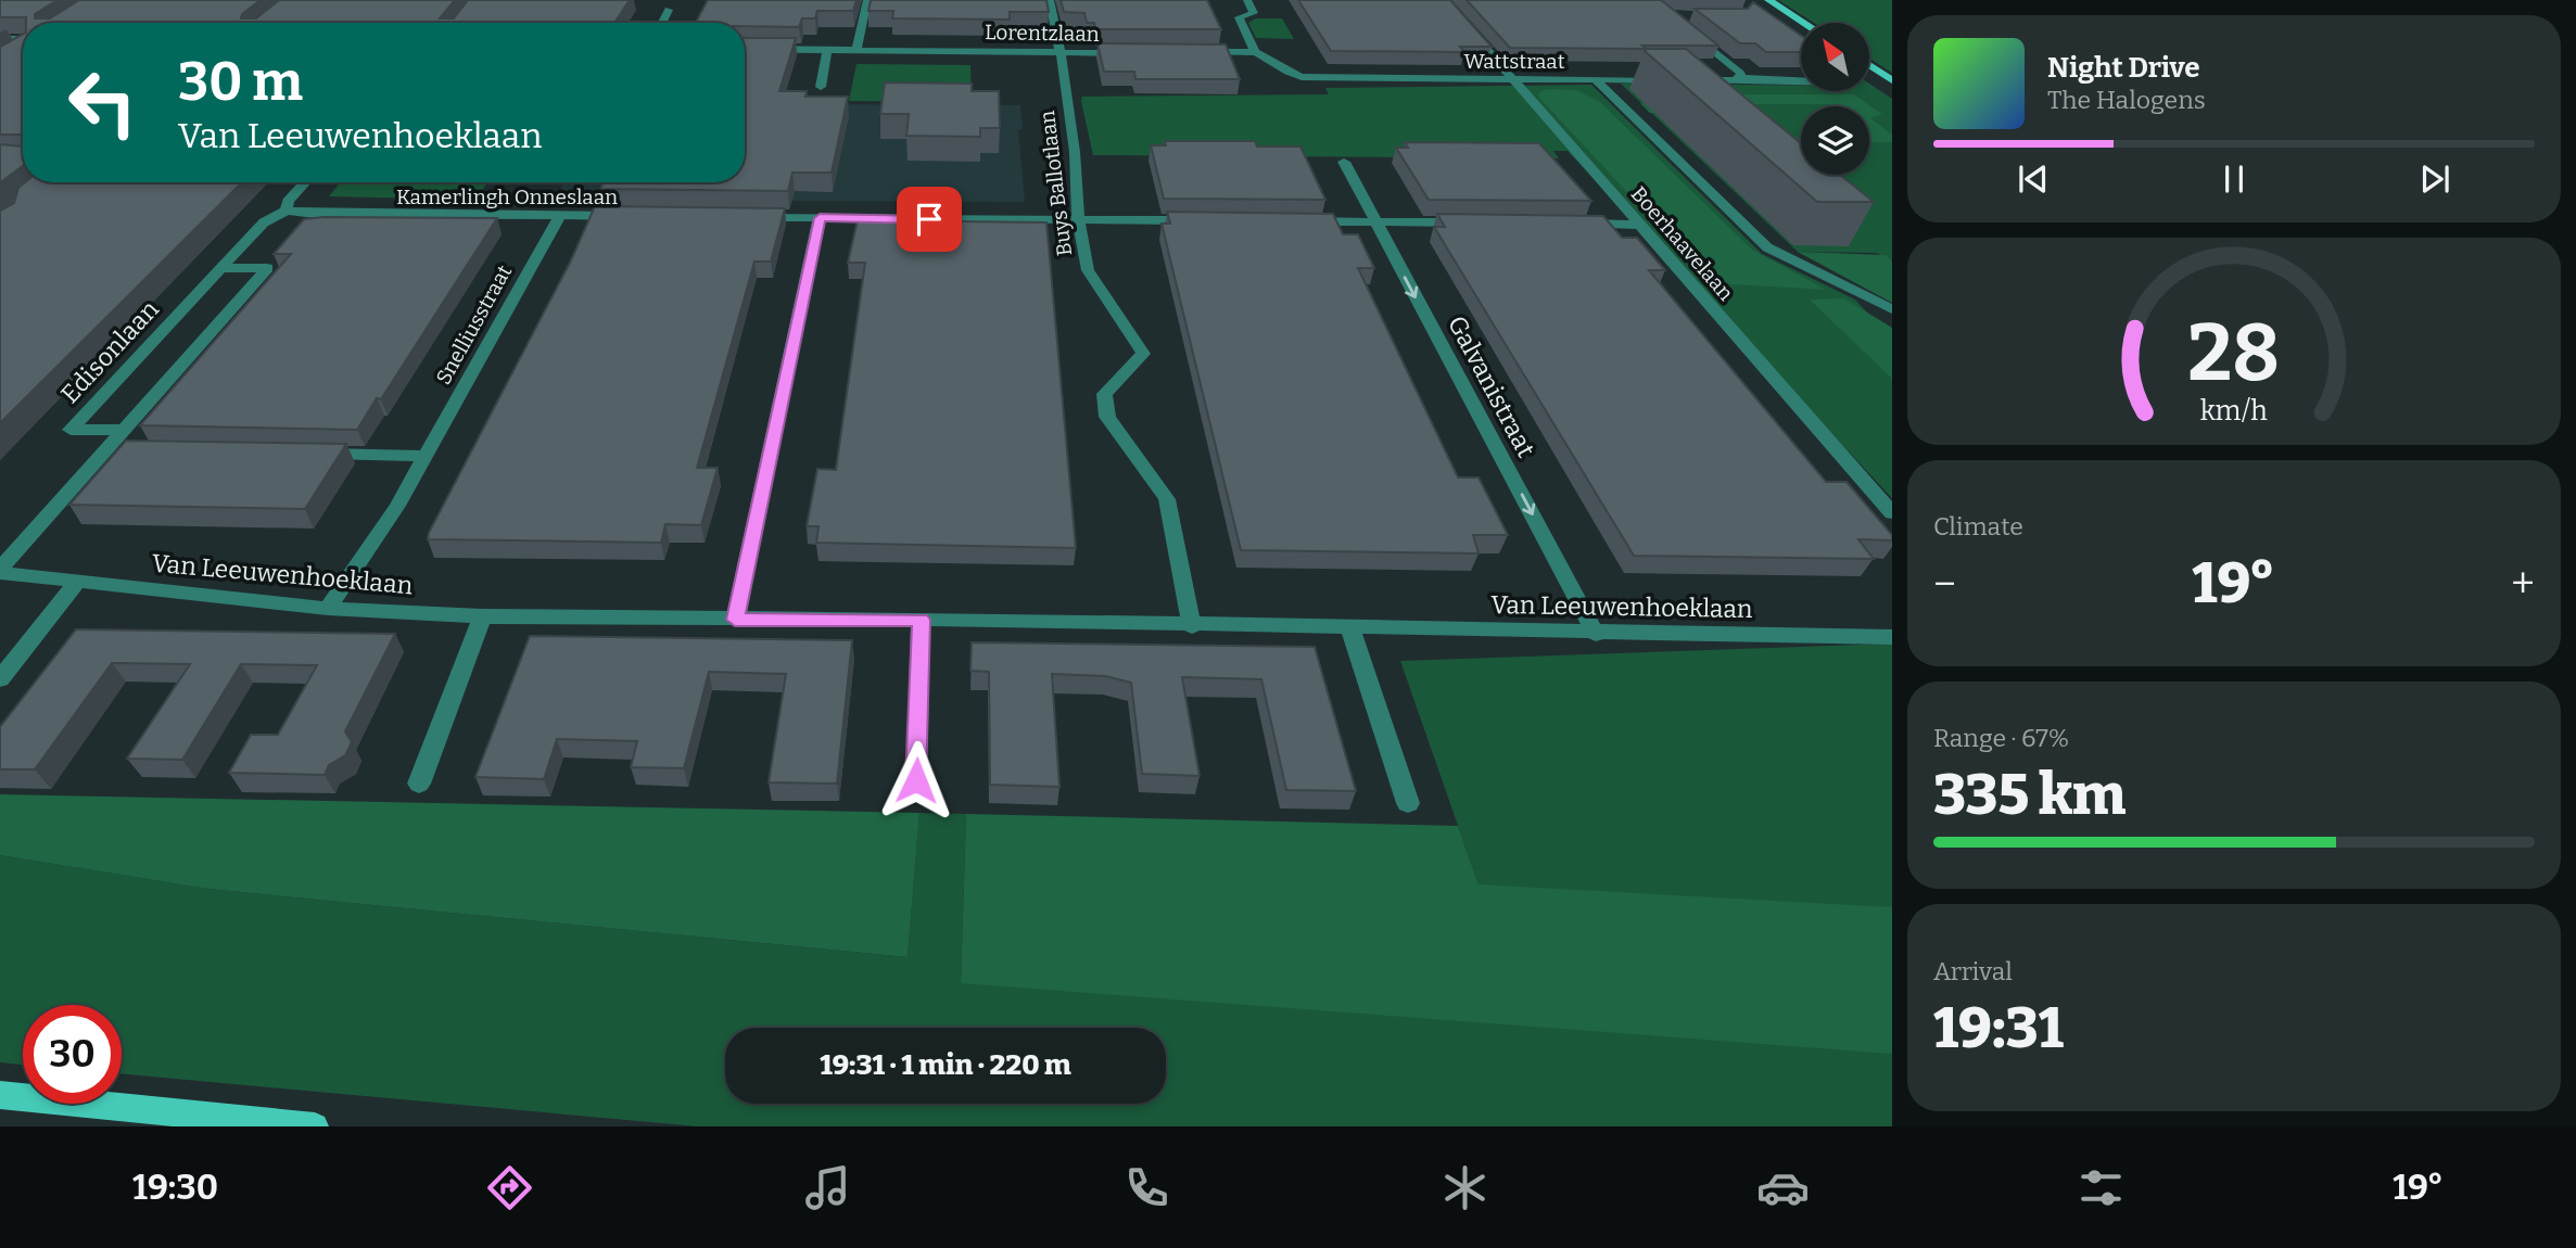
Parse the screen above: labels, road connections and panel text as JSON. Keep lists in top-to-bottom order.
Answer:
{
  "streets": {
    "street": [
      "Lorentzlaan",
      "Wattstraat",
      "Buys Ballotlaan",
      "Kamerlingh Onneslaan",
      "Boerhaavelaan",
      "Snelliusstraat",
      "Edisonlaan",
      "Galvanistraat",
      "Van Leeuwenhoeklaan"
    ]
  },
  "crossings": [
    ["Lorentzlaan", "Buys Ballotlaan"],
    ["Wattstraat", "Boerhaavelaan"],
    ["Buys Ballotlaan", "Van Leeuwenhoeklaan"],
    ["Kamerlingh Onneslaan", "Snelliusstraat"],
    ["Kamerlingh Onneslaan", "Edisonlaan"],
    ["Snelliusstraat", "Van Leeuwenhoeklaan"],
    ["Galvanistraat", "Van Leeuwenhoeklaan"]
  ],
  "one_way": ["Galvanistraat"],
  "north": "top left",
  "page": {
    "turn": ["30 m", "Van Leeuwenhoeklaan"],
    "song": ["Night Drive", "The Halogens"],
    "tile": [
      "Climate",
      ["Range · 67%", "335 km"],
      ["Arrival", "19:31"]
    ],
    "heat": ["−", "19°", "+"],
    "limit": "30",
    "trip": "19:31 · 1 min · 220 m",
    "tabs": ["19:30", "19°"],
    "gauge": ["28", "km/h"]
  }
}
